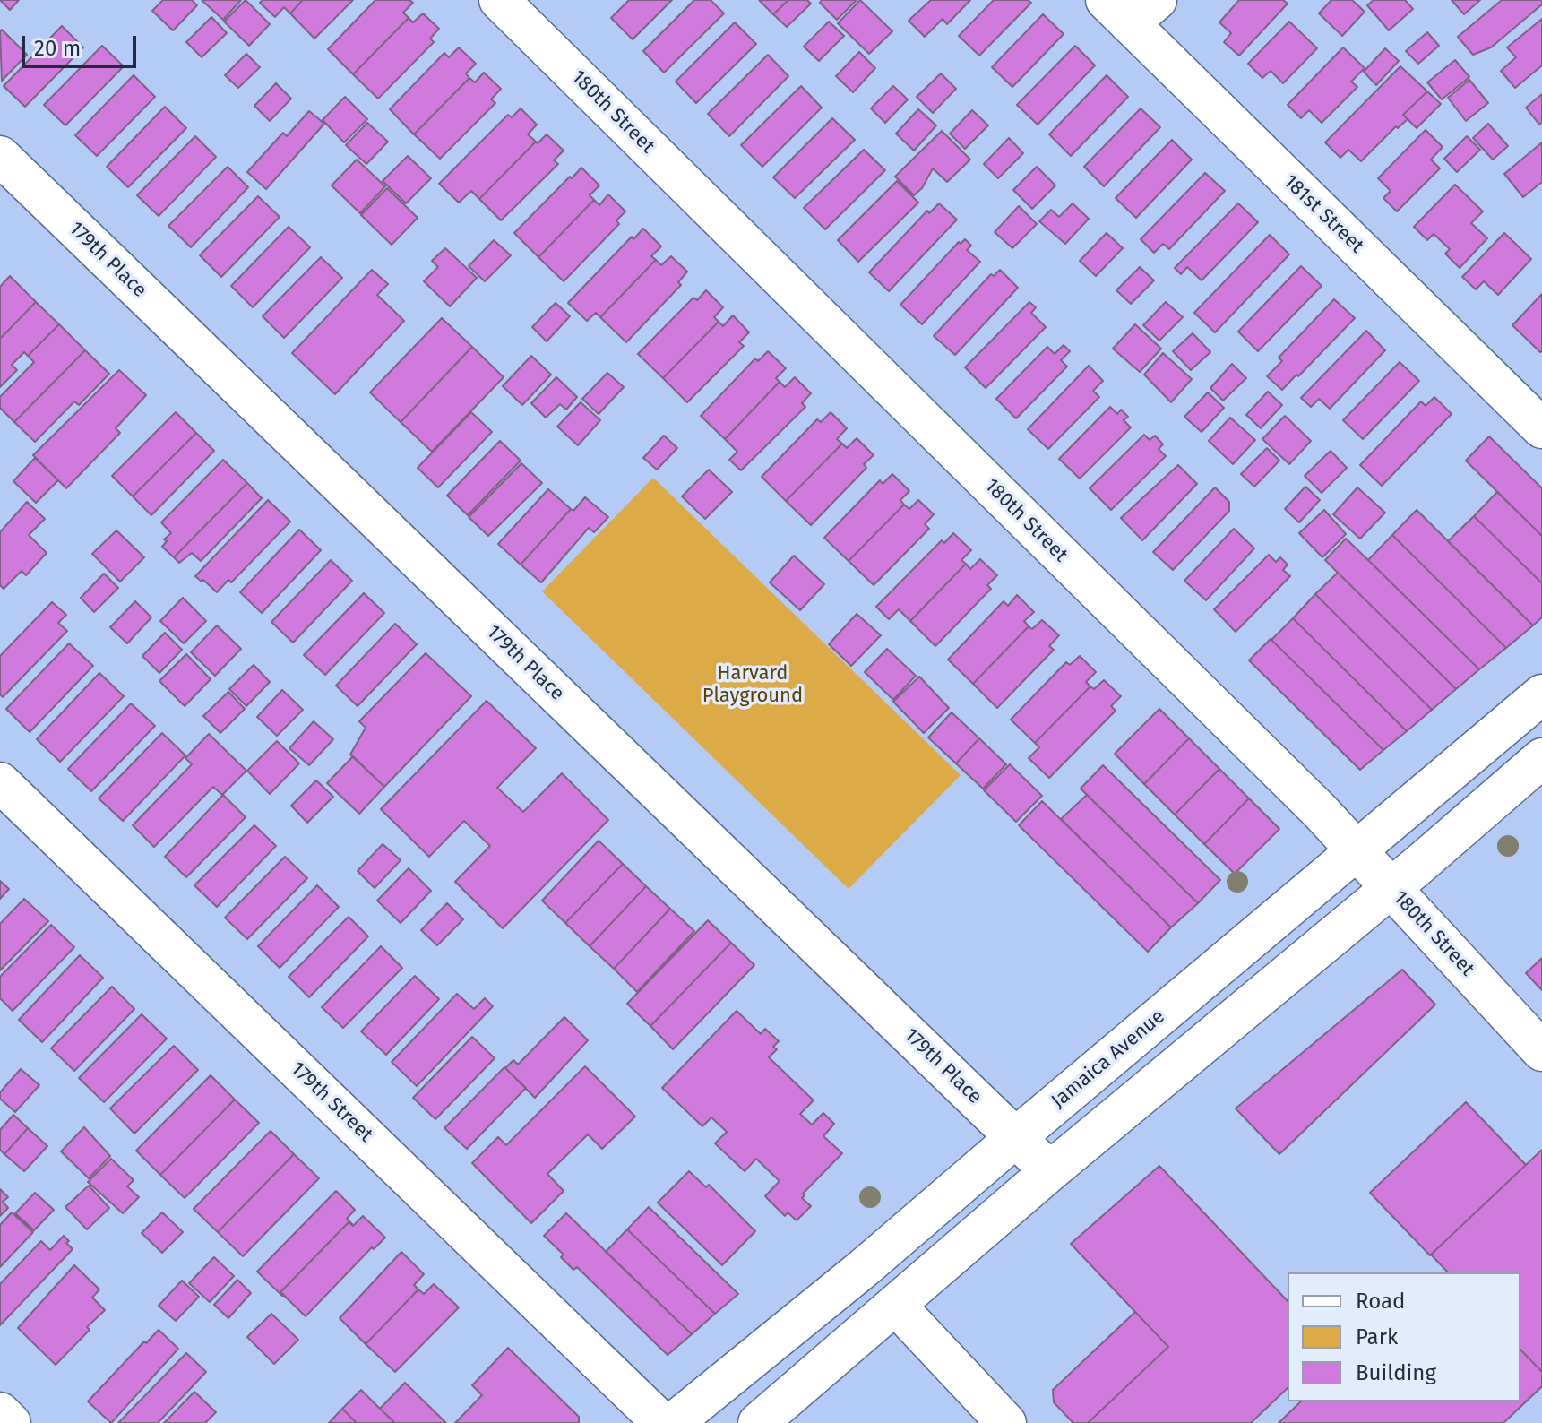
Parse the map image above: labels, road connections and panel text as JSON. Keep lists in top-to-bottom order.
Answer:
{
  "streets": {
    "street": [
      "180th Street",
      "181st Street",
      "179th Place",
      "Jamaica Avenue",
      "179th Street"
    ]
  },
  "crossings": [
    ["180th Street", "Jamaica Avenue"],
    ["179th Place", "Jamaica Avenue"]
  ],
  "parks": ["Harvard Playground"],
  "legend": ["Road", "Park", "Building"],
  "scale_bar": "20 m"
}
